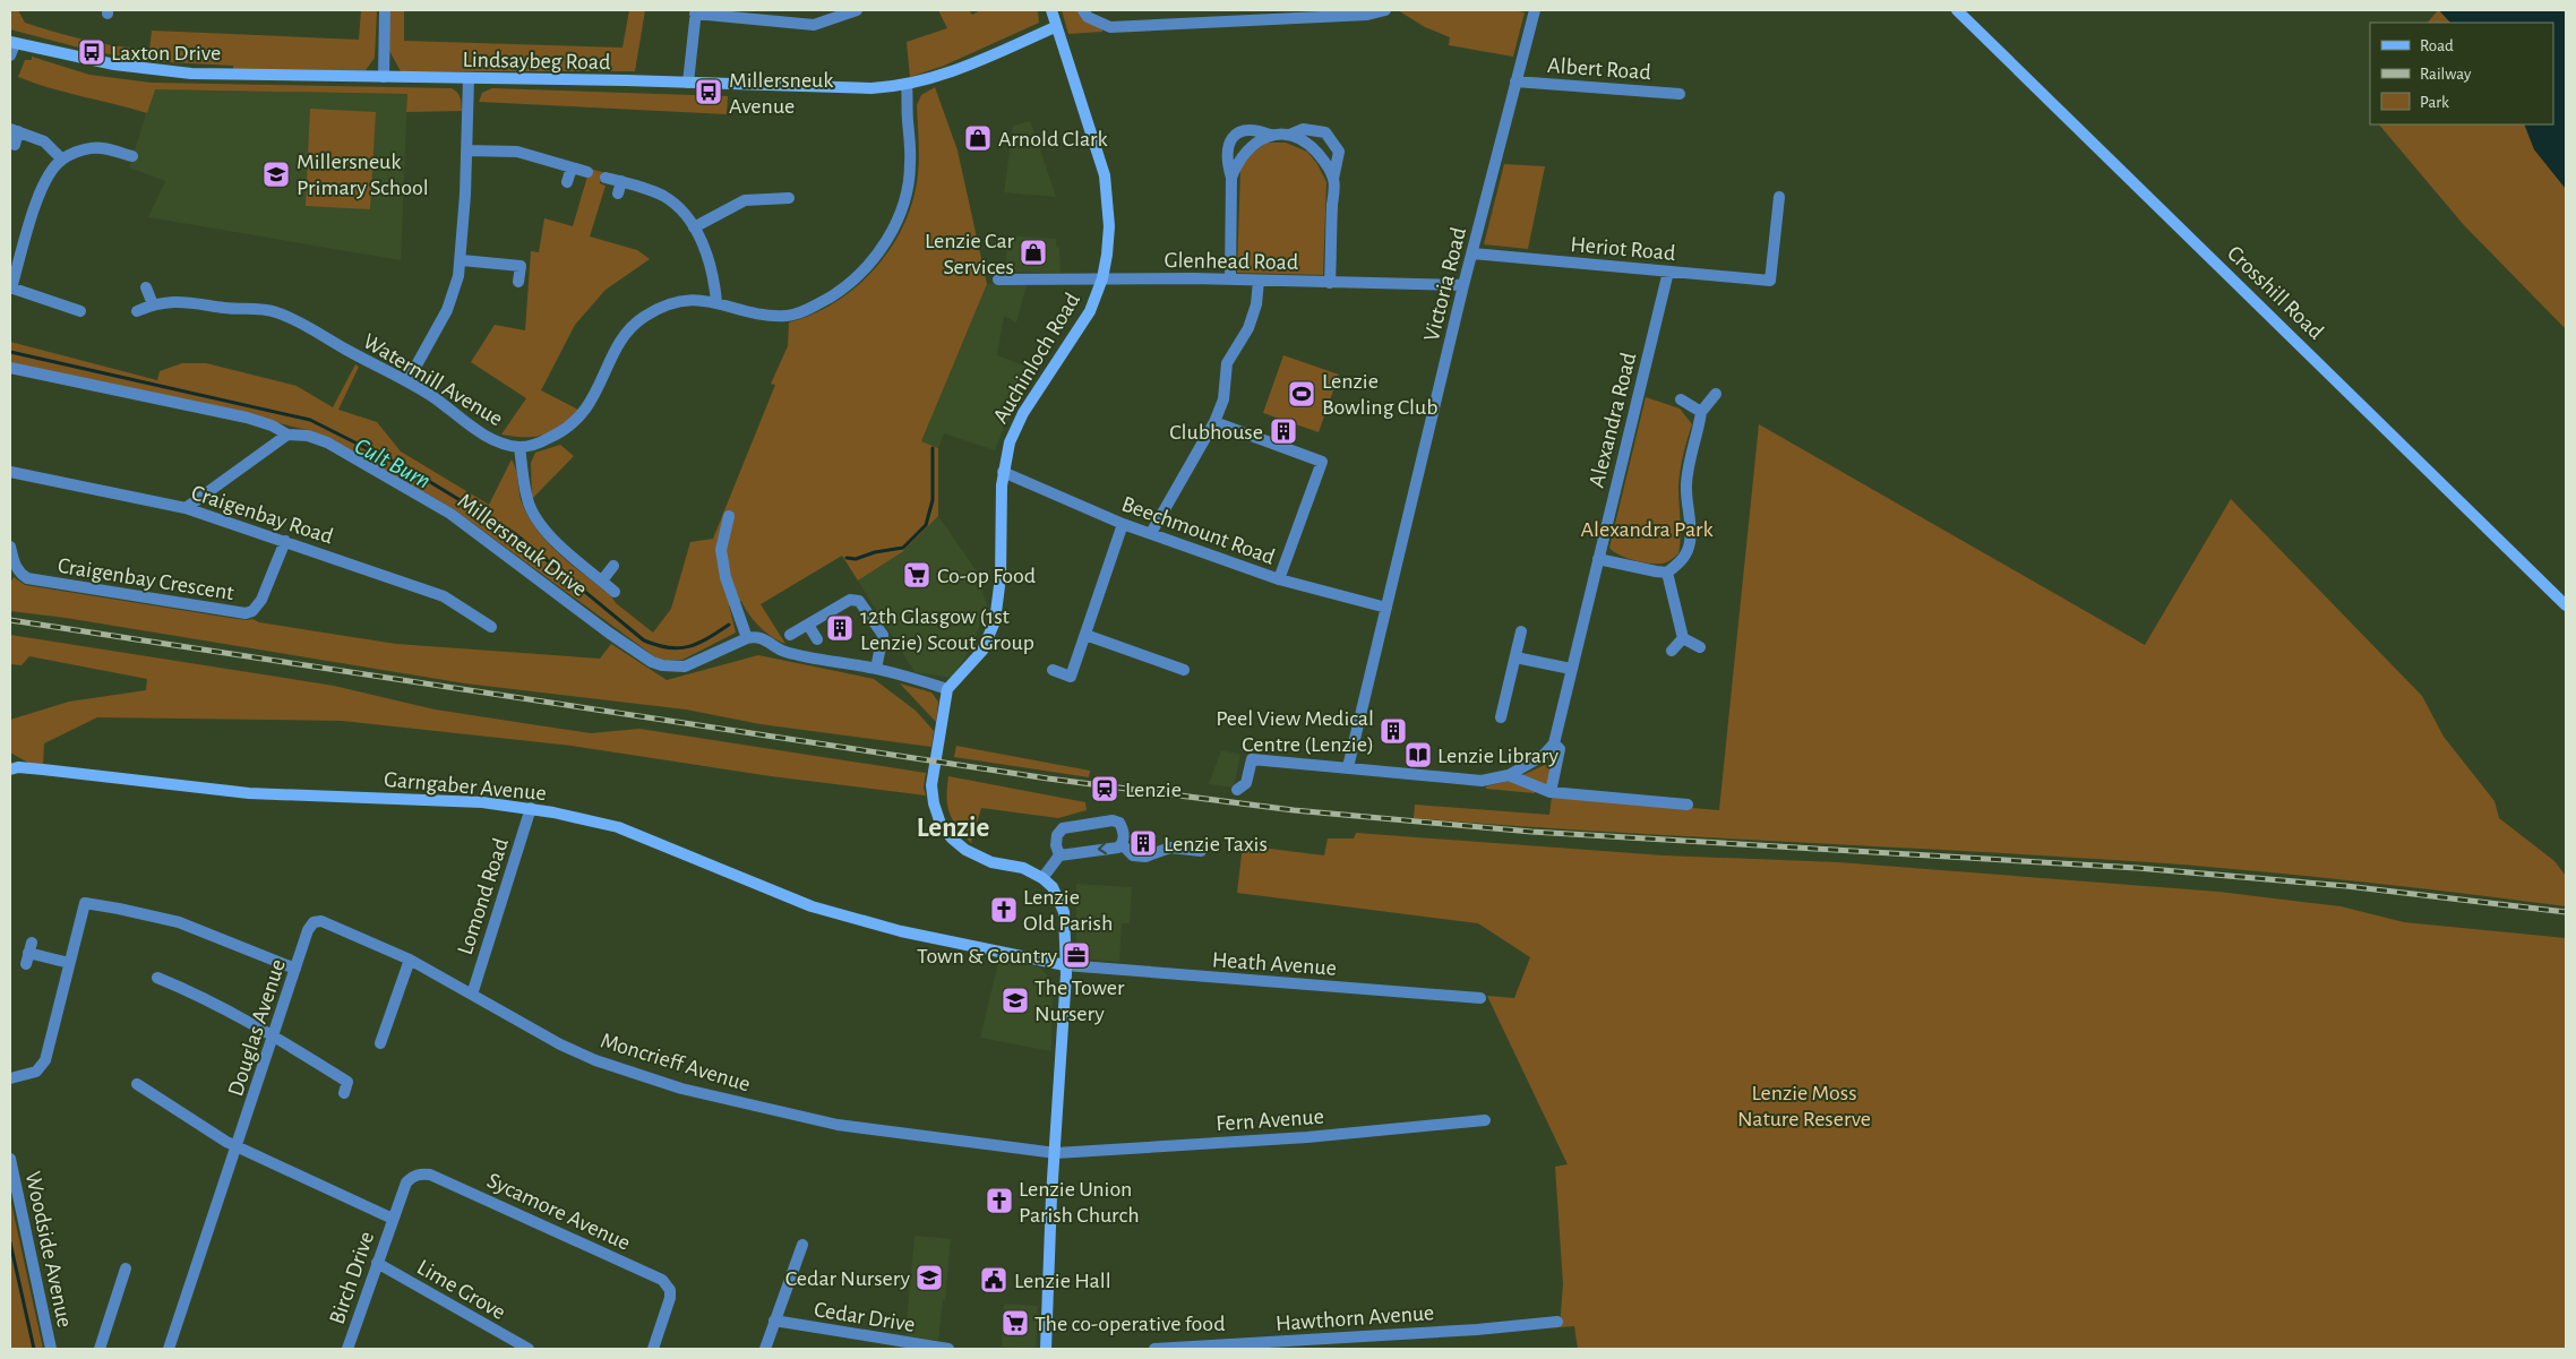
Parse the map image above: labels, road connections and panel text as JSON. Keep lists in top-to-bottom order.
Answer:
{
  "streets": {
    "main road": [
      "Lindsaybeg Road",
      "Crosshill Road",
      "Auchinloch Road",
      "Garngaber Avenue"
    ],
    "street": [
      "Albert Road",
      "Heriot Road",
      "Glenhead Road",
      "Victoria Road",
      "Watermill Avenue",
      "Alexandra Road",
      "Craigenbay Road",
      "Beechmount Road",
      "Millersneuk Drive",
      "Craigenbay Crescent",
      "Lomond Road",
      "Heath Avenue",
      "Douglas Avenue",
      "Moncrieff Avenue",
      "Fern Avenue",
      "Sycamore Avenue",
      "Woodside Avenue",
      "Birch Drive",
      "Lime Grove",
      "Cedar Drive",
      "Hawthorn Avenue"
    ]
  },
  "crossings": [
    ["Lindsaybeg Road", "Auchinloch Road"],
    ["Lindsaybeg Road", "Watermill Avenue"],
    ["Albert Road", "Victoria Road"],
    ["Heriot Road", "Victoria Road"],
    ["Heriot Road", "Alexandra Road"],
    ["Glenhead Road", "Victoria Road"],
    ["Glenhead Road", "Auchinloch Road"],
    ["Victoria Road", "Beechmount Road"],
    ["Auchinloch Road", "Beechmount Road"],
    ["Craigenbay Road", "Craigenbay Crescent"],
    ["Garngaber Avenue", "Lomond Road"],
    ["Garngaber Avenue", "Heath Avenue"],
    ["Lomond Road", "Moncrieff Avenue"],
    ["Douglas Avenue", "Moncrieff Avenue"],
    ["Moncrieff Avenue", "Fern Avenue"],
    ["Sycamore Avenue", "Birch Drive"],
    ["Birch Drive", "Lime Grove"]
  ],
  "districts": ["Lenzie"],
  "water": ["Cult Burn"],
  "parks": ["Alexandra Park", "Lenzie Moss Nature Reserve"],
  "places": {
    "bus stop": ["Laxton Drive", "Millersneuk Avenue"],
    "shop": ["Arnold Clark", "Lenzie Car Services"],
    "school or university": ["Millersneuk Primary School", "The Tower Nursery", "Cedar Nursery"],
    "sports": ["Lenzie Bowling Club"],
    "building": [
      "Clubhouse",
      "12th Glasgow (1st Lenzie) Scout Group",
      "Peel View Medical Centre (Lenzie)",
      "Lenzie Taxis"
    ],
    "supermarket": ["Co-op Food", "The co-operative food"],
    "library": ["Lenzie Library"],
    "station": ["Lenzie"],
    "church": ["Lenzie Old Parish", "Lenzie Union Parish Church"],
    "office": ["Town & Country"],
    "public building": ["Lenzie Hall"]
  },
  "legend": ["Road", "Railway", "Park"]
}
